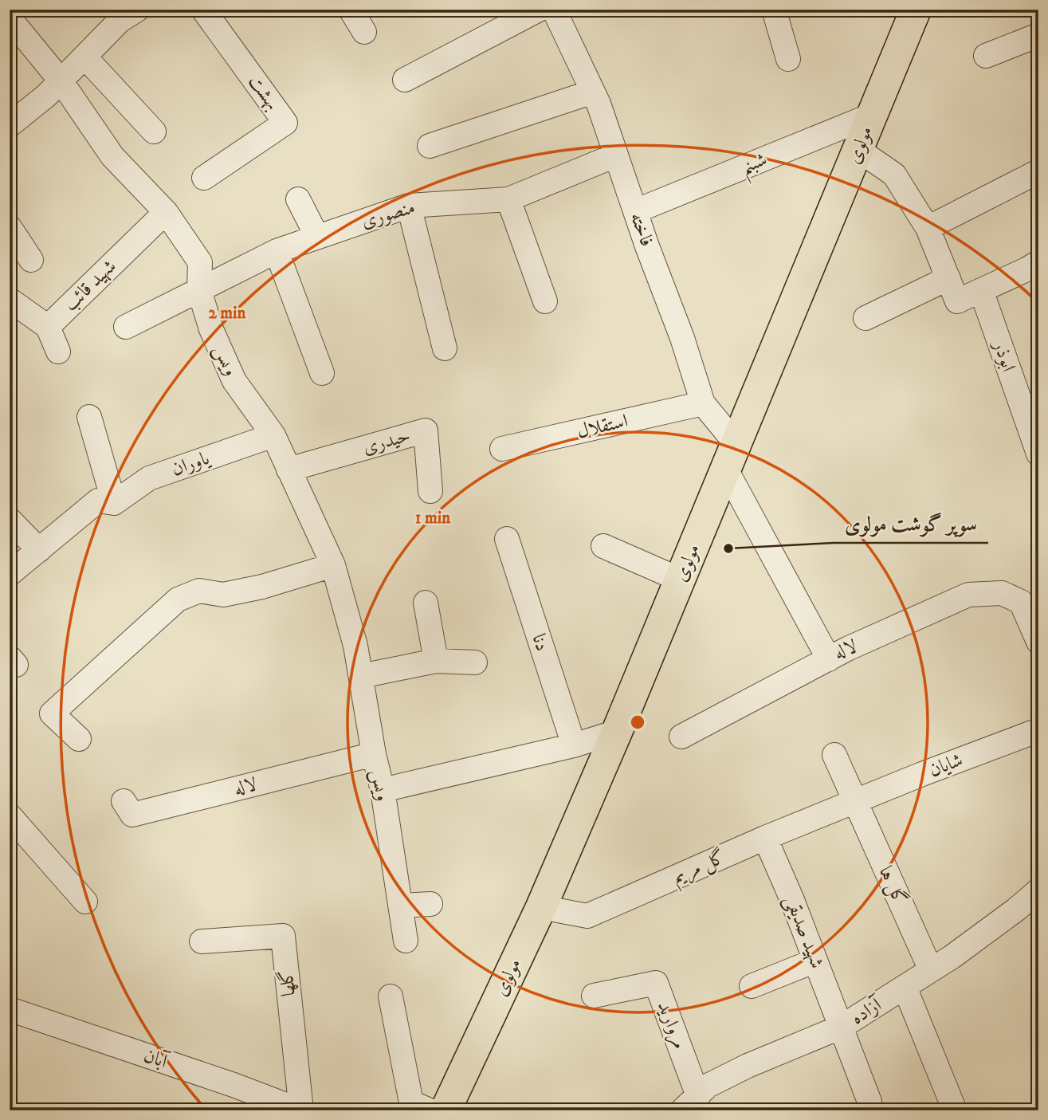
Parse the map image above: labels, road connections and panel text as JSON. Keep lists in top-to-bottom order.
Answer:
{
  "streets": {
    "main road": ["مولوی"],
    "street": [
      "بهشت",
      "شبنم",
      "منصوری",
      "فاخته",
      "شهید قائب",
      "ابوذر",
      "ویس",
      "استقلال",
      "حیدری",
      "یاوران",
      "دنا",
      "لاله",
      "شایان",
      "گل مریم",
      "گل ها",
      "شهید صدیقی",
      "گلها",
      "آزاده",
      "مروارید",
      "آبان"
    ]
  },
  "crossings": [
    ["مولوی", "شبنم"],
    ["مولوی", "فاخته"],
    ["مولوی", "لاله"],
    ["مولوی", "گل مریم"],
    ["شبنم", "فاخته"],
    ["منصوری", "فاخته"],
    ["منصوری", "ویس"],
    ["فاخته", "استقلال"],
    ["فاخته", "لاله"],
    ["شهید قائب", "ویس"],
    ["ویس", "حیدری"],
    ["ویس", "یاوران"],
    ["ویس", "لاله"],
    ["شایان", "گل مریم"],
    ["شایان", "گل ها"],
    ["گل مریم", "گل ها"],
    ["گل مریم", "شهید صدیقی"],
    ["گل ها", "آزاده"],
    ["شهید صدیقی", "آزاده"],
    ["گلها", "آبان"],
    ["آزاده", "مروارید"]
  ],
  "places": ["سوپر گوشت مولوی"],
  "rings": ["2 min", "1 min"]
}
